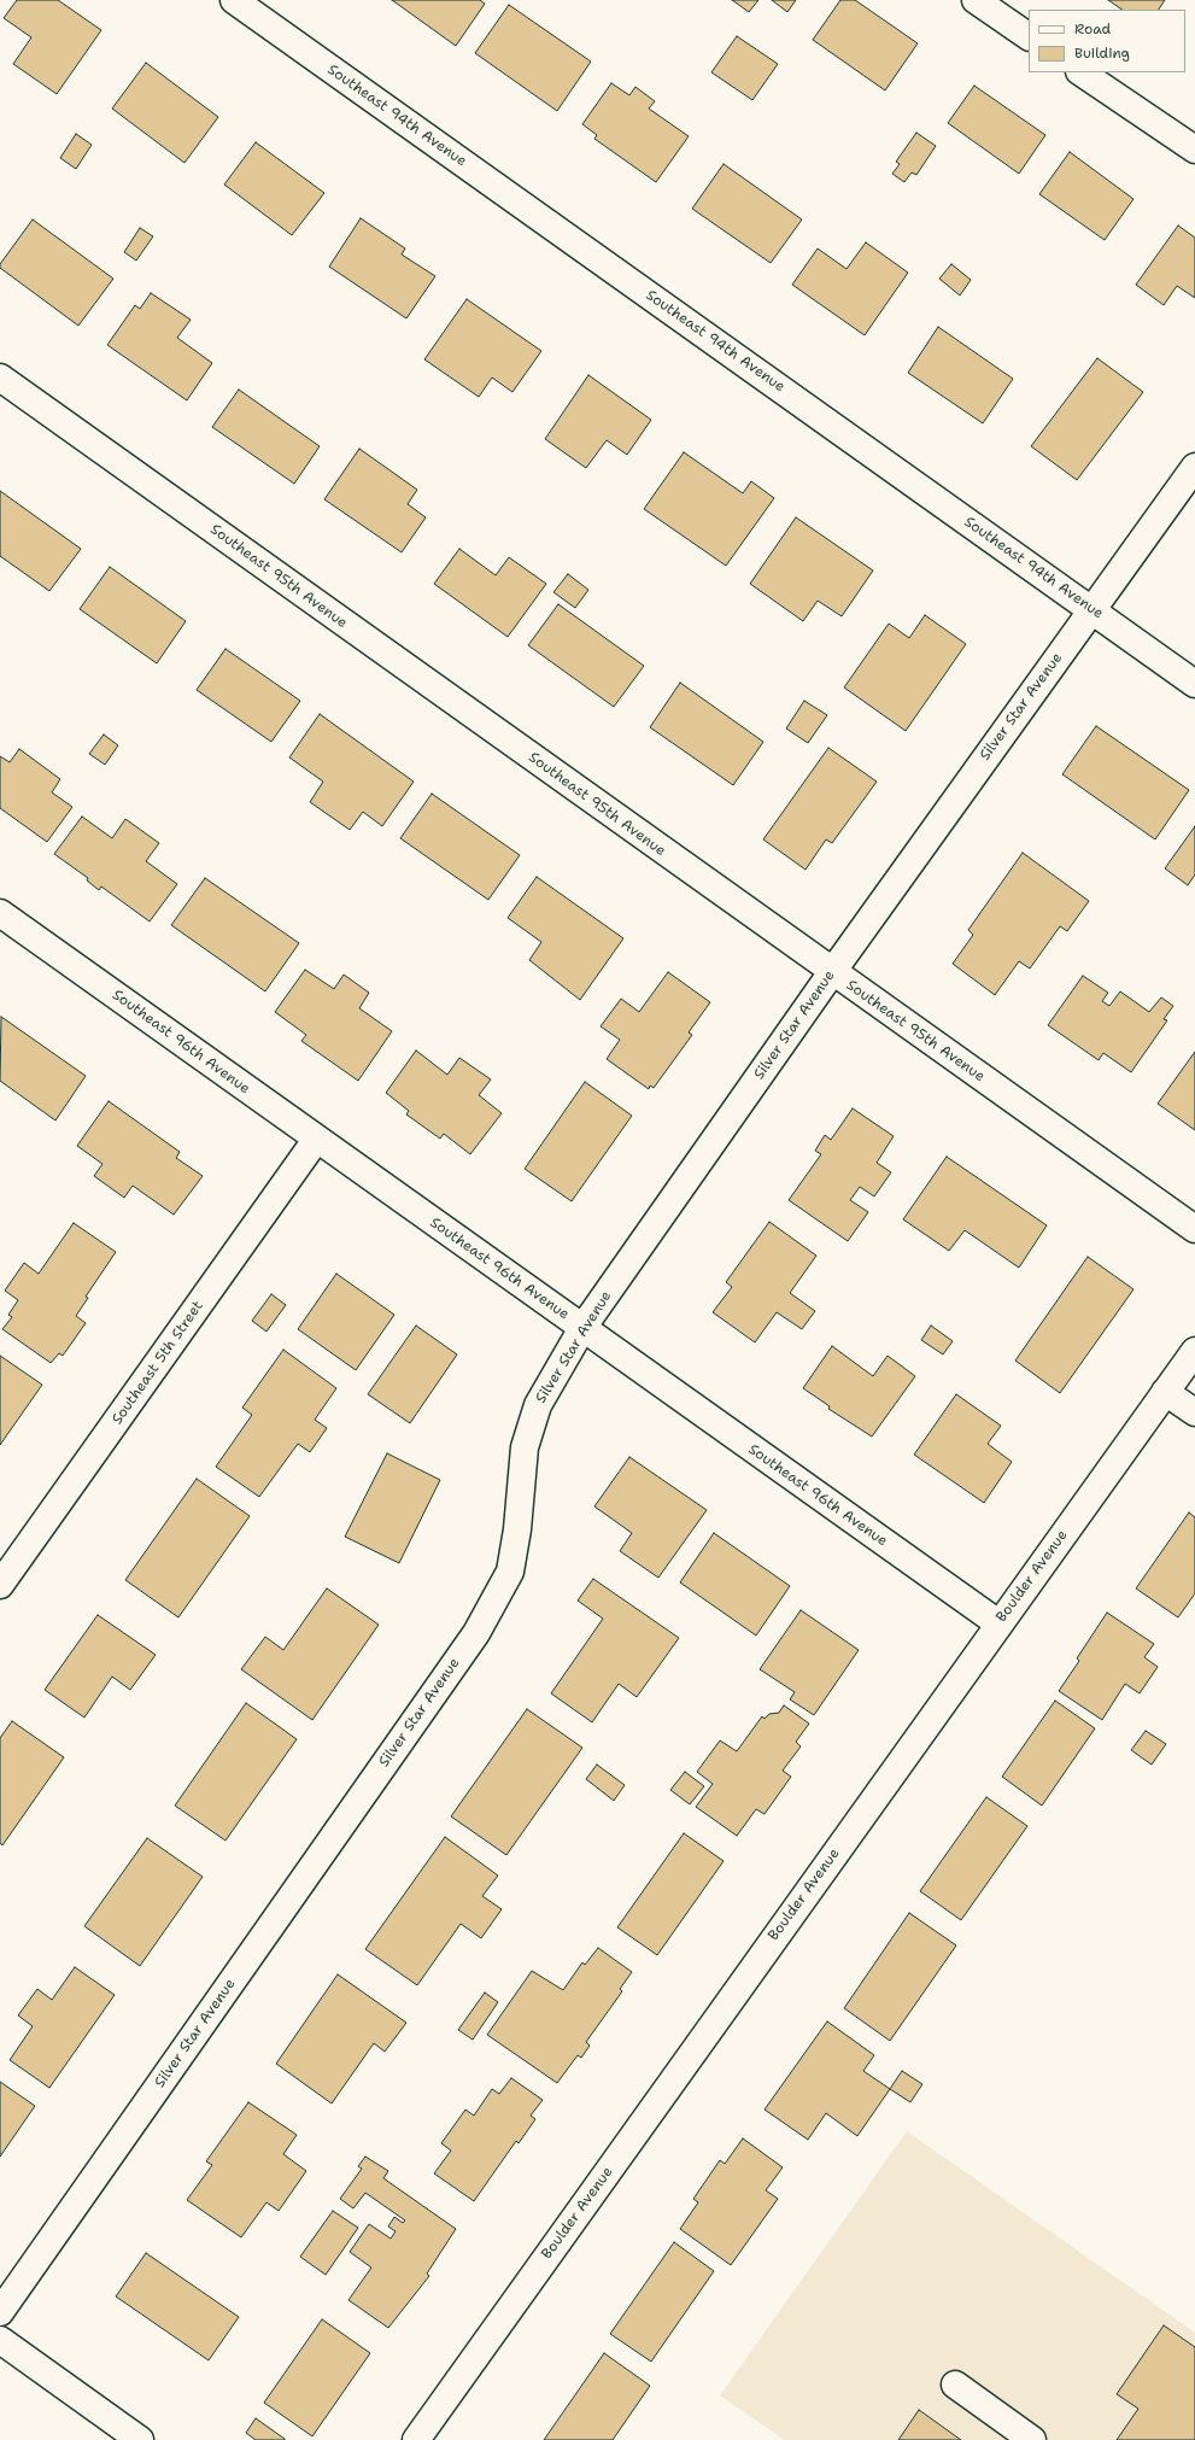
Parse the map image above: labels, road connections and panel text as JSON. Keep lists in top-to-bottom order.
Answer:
{
  "streets": {
    "street": [
      "Southeast 94th Avenue",
      "Southeast 95th Avenue",
      "Silver Star Avenue",
      "Southeast 96th Avenue",
      "Southeast 5th Street",
      "Boulder Avenue"
    ]
  },
  "crossings": [
    ["Southeast 94th Avenue", "Silver Star Avenue"],
    ["Southeast 95th Avenue", "Silver Star Avenue"],
    ["Silver Star Avenue", "Southeast 96th Avenue"],
    ["Southeast 96th Avenue", "Southeast 5th Street"],
    ["Southeast 96th Avenue", "Boulder Avenue"]
  ],
  "legend": ["Road", "Building"]
}
